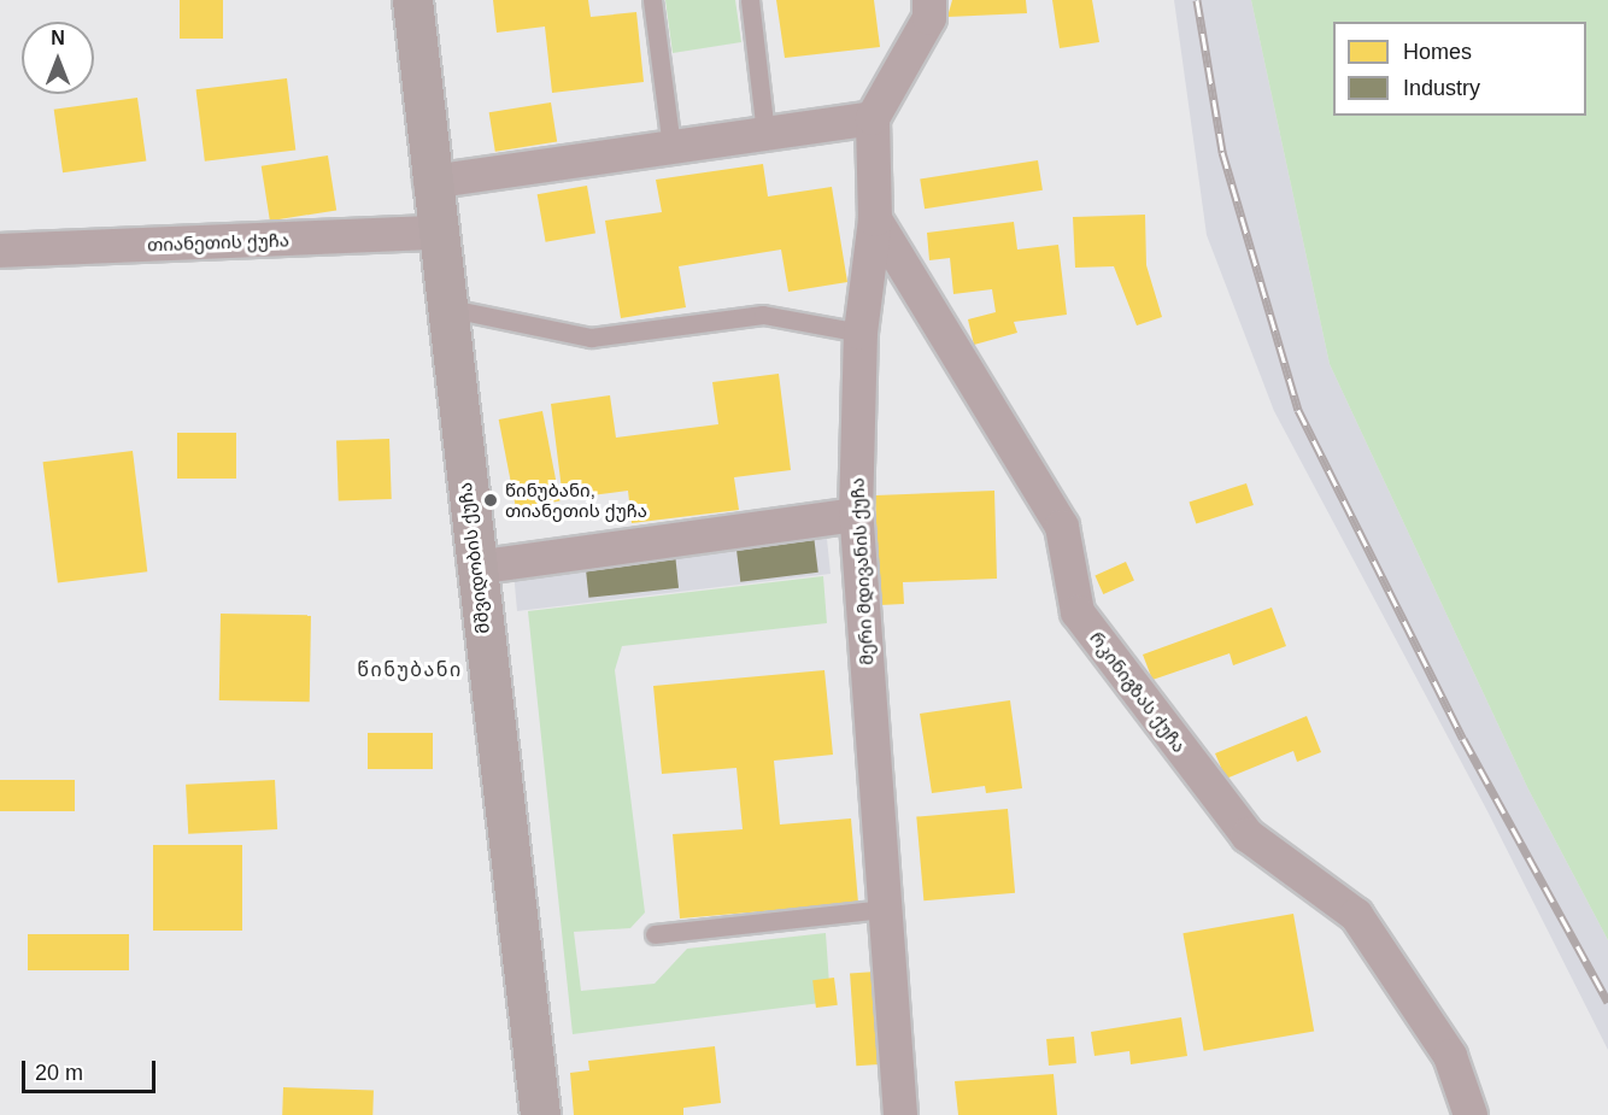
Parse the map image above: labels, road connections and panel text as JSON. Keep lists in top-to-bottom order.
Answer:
{
  "streets": {
    "street": [
      "თიანეთის ქუჩა",
      "მშვიდობის ქუჩა",
      "მერი მდივანის ქუჩა",
      "რკინიგზას ქუჩა"
    ]
  },
  "crossings": [
    ["თიანეთის ქუჩა", "მშვიდობის ქუჩა"],
    ["მერი მდივანის ქუჩა", "რკინიგზას ქუჩა"]
  ],
  "districts": ["წინუბანი"],
  "places": ["წინუბანი, თიანეთის ქუჩა"],
  "legend": ["Homes", "Industry"],
  "scale_bar": "20 m",
  "north": "top"
}
